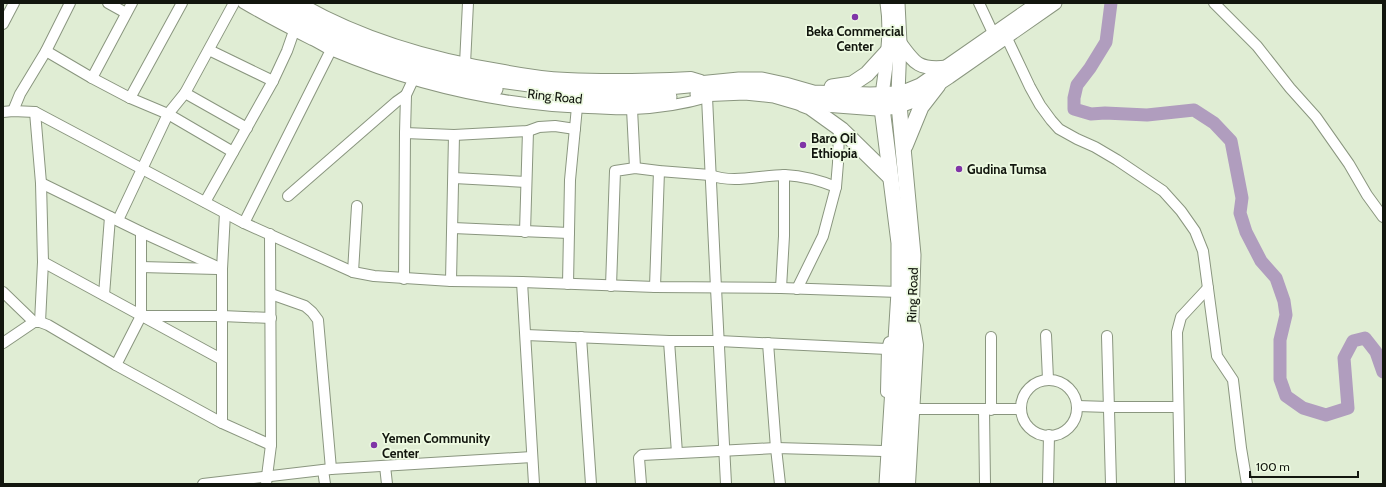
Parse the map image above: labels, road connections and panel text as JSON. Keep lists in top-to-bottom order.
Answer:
{
  "streets": {
    "highway": ["Ring Road"]
  },
  "places": [
    "Beka Commercial Center",
    "Baro Oil Ethiopia",
    "Gudina Tumsa",
    "Yemen Community Center"
  ],
  "scale_bar": "100 m"
}
